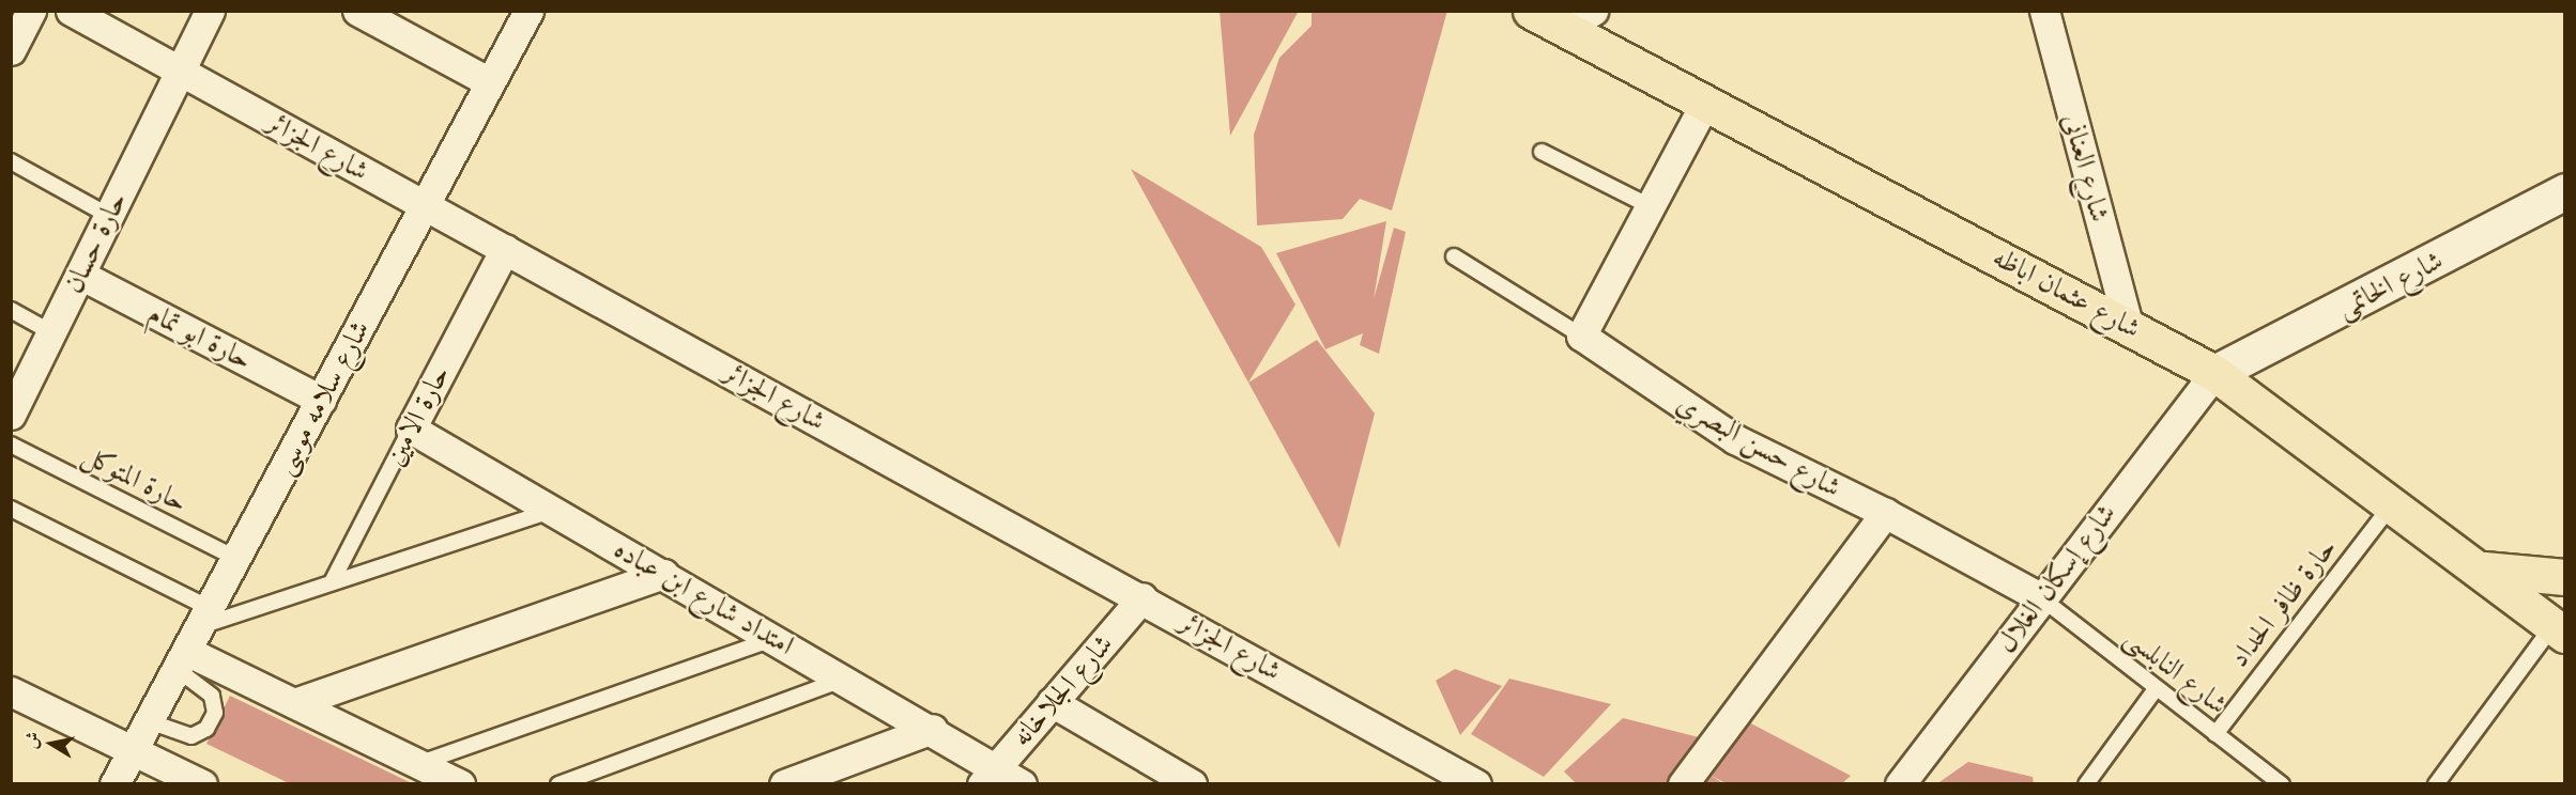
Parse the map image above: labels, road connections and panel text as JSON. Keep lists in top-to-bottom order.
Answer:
{
  "streets": {
    "main road": ["شارع الخاتمى", "شارع عثمان اباظه"],
    "street": [
      "شارع الجزائر",
      "شارع العنانى",
      "حارة حسان",
      "حارة ابو تمام",
      "شارع سلامه موسى",
      "حارة الامين",
      "شارع حسن البصري",
      "شارع إسكان الغلال",
      "امتداد شارع ابن عباده",
      "شارع الجلاخانه"
    ],
    "lane": ["حارة المتوكل", "حارة ظافر الحداد", "شارع النابلسى"]
  },
  "crossings": [
    ["شارع الجزائر", "حارة حسان"],
    ["شارع الجزائر", "شارع سلامه موسى"],
    ["شارع الجزائر", "حارة الامين"],
    ["شارع الجزائر", "شارع الجلاخانه"],
    ["شارع العنانى", "شارع عثمان اباظه"],
    ["حارة حسان", "حارة ابو تمام"],
    ["شارع الخاتمى", "شارع عثمان اباظه"],
    ["شارع الخاتمى", "شارع إسكان الغلال"],
    ["شارع عثمان اباظه", "شارع إسكان الغلال"],
    ["شارع عثمان اباظه", "حارة ظافر الحداد"],
    ["حارة ابو تمام", "شارع سلامه موسى"],
    ["شارع سلامه موسى", "حارة المتوكل"],
    ["حارة الامين", "امتداد شارع ابن عباده"],
    ["شارع حسن البصري", "شارع إسكان الغلال"],
    ["شارع حسن البصري", "شارع النابلسى"],
    ["شارع إسكان الغلال", "شارع النابلسى"],
    ["امتداد شارع ابن عباده", "شارع الجلاخانه"],
    ["حارة ظافر الحداد", "شارع النابلسى"]
  ],
  "north": "left"
}
